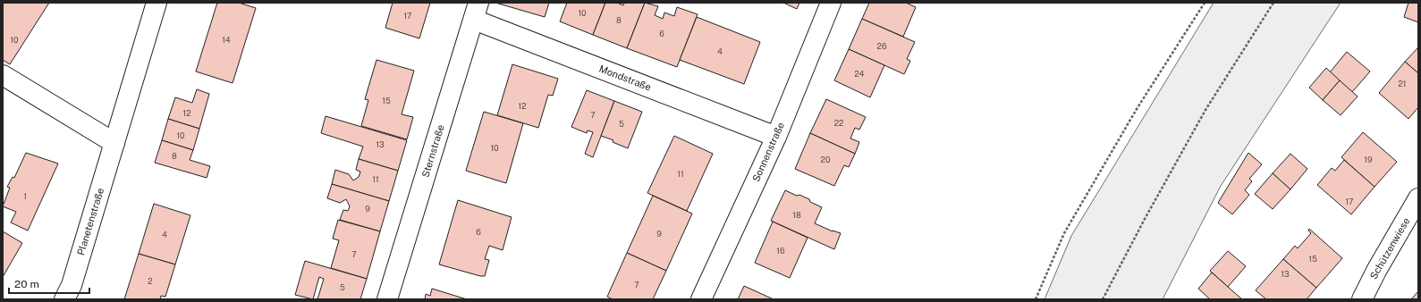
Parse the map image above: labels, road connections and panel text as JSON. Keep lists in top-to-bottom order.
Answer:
{
  "streets": {
    "street": [
      "Mondstraße",
      "Sternstraße",
      "Sonnenstraße",
      "Planetenstraße",
      "Schützenwiese"
    ]
  },
  "crossings": [
    ["Mondstraße", "Sternstraße"],
    ["Mondstraße", "Sonnenstraße"]
  ],
  "house_numbers": [
    "10",
    "17",
    "8",
    "6",
    "10",
    "14",
    "26",
    "4",
    "24",
    "21",
    "15",
    "12",
    "12",
    "7",
    "22",
    "5",
    "10",
    "13",
    "10",
    "8",
    "20",
    "19",
    "11",
    "11",
    "1",
    "17",
    "9",
    "18",
    "6",
    "9",
    "4",
    "16",
    "7",
    "15",
    "13",
    "2",
    "7",
    "5"
  ],
  "scale_bar": "20 m"
}
